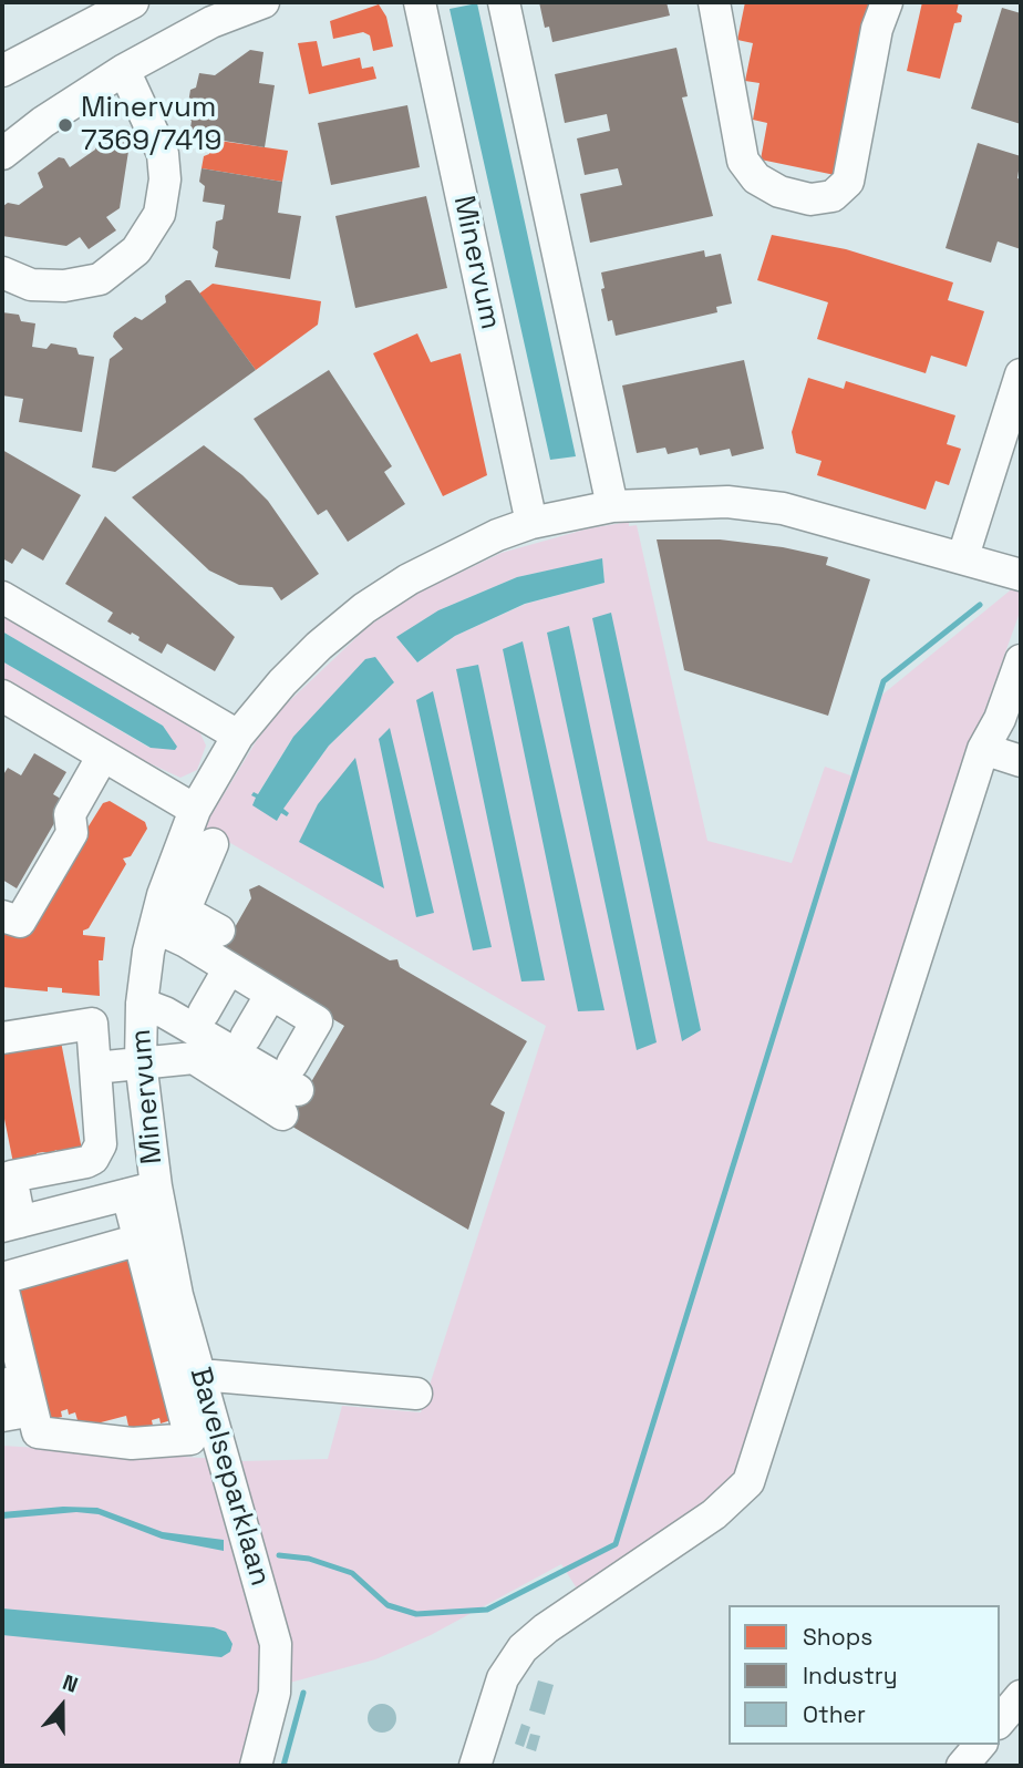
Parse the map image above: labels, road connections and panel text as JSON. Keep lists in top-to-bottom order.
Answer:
{
  "streets": {
    "street": ["Minervum", "Bavelseparklaan"]
  },
  "crossings": [
    ["Minervum", "Bavelseparklaan"]
  ],
  "places": ["Minervum 7369/7419"],
  "legend": ["Shops", "Industry", "Other"],
  "north": "top"
}
